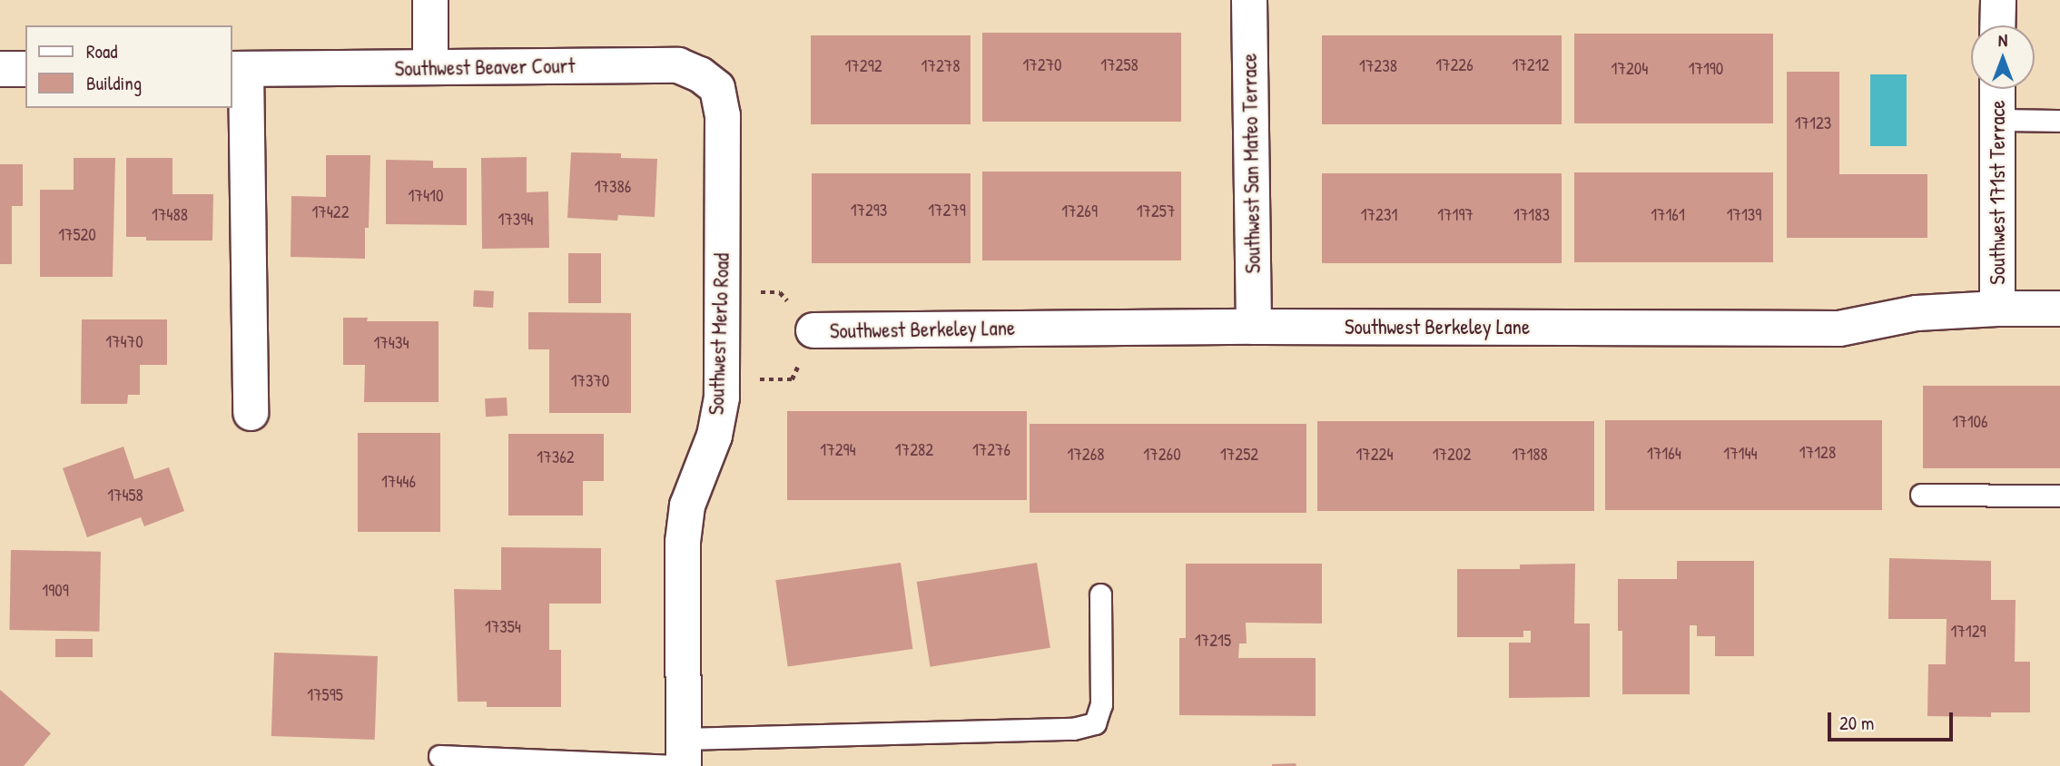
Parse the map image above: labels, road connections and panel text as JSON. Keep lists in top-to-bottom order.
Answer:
{
  "streets": {
    "street": [
      "Southwest Beaver Court",
      "Southwest San Mateo Terrace",
      "Southwest 171st Terrace",
      "Southwest Berkeley Lane",
      "Southwest Merlo Road"
    ]
  },
  "crossings": [
    ["Southwest Beaver Court", "Southwest Merlo Road"],
    ["Southwest San Mateo Terrace", "Southwest Berkeley Lane"],
    ["Southwest 171st Terrace", "Southwest Berkeley Lane"]
  ],
  "house_numbers": [
    "17270",
    "17258",
    "17226",
    "17212",
    "17292",
    "17278",
    "17238",
    "17204",
    "17190",
    "17123",
    "17386",
    "17410",
    "17293",
    "17279",
    "17269",
    "17257",
    "17422",
    "17488",
    "17231",
    "17197",
    "17183",
    "17161",
    "17139",
    "17394",
    "17520",
    "17470",
    "17434",
    "17370",
    "17106",
    "17294",
    "17282",
    "17276",
    "17128",
    "17164",
    "17144",
    "17268",
    "17260",
    "17252",
    "17224",
    "17202",
    "17188",
    "17362",
    "17446",
    "17458",
    "1909",
    "17354",
    "17129",
    "17215",
    "17595"
  ],
  "legend": ["Road", "Building"],
  "scale_bar": "20 m",
  "north": "top"
}
